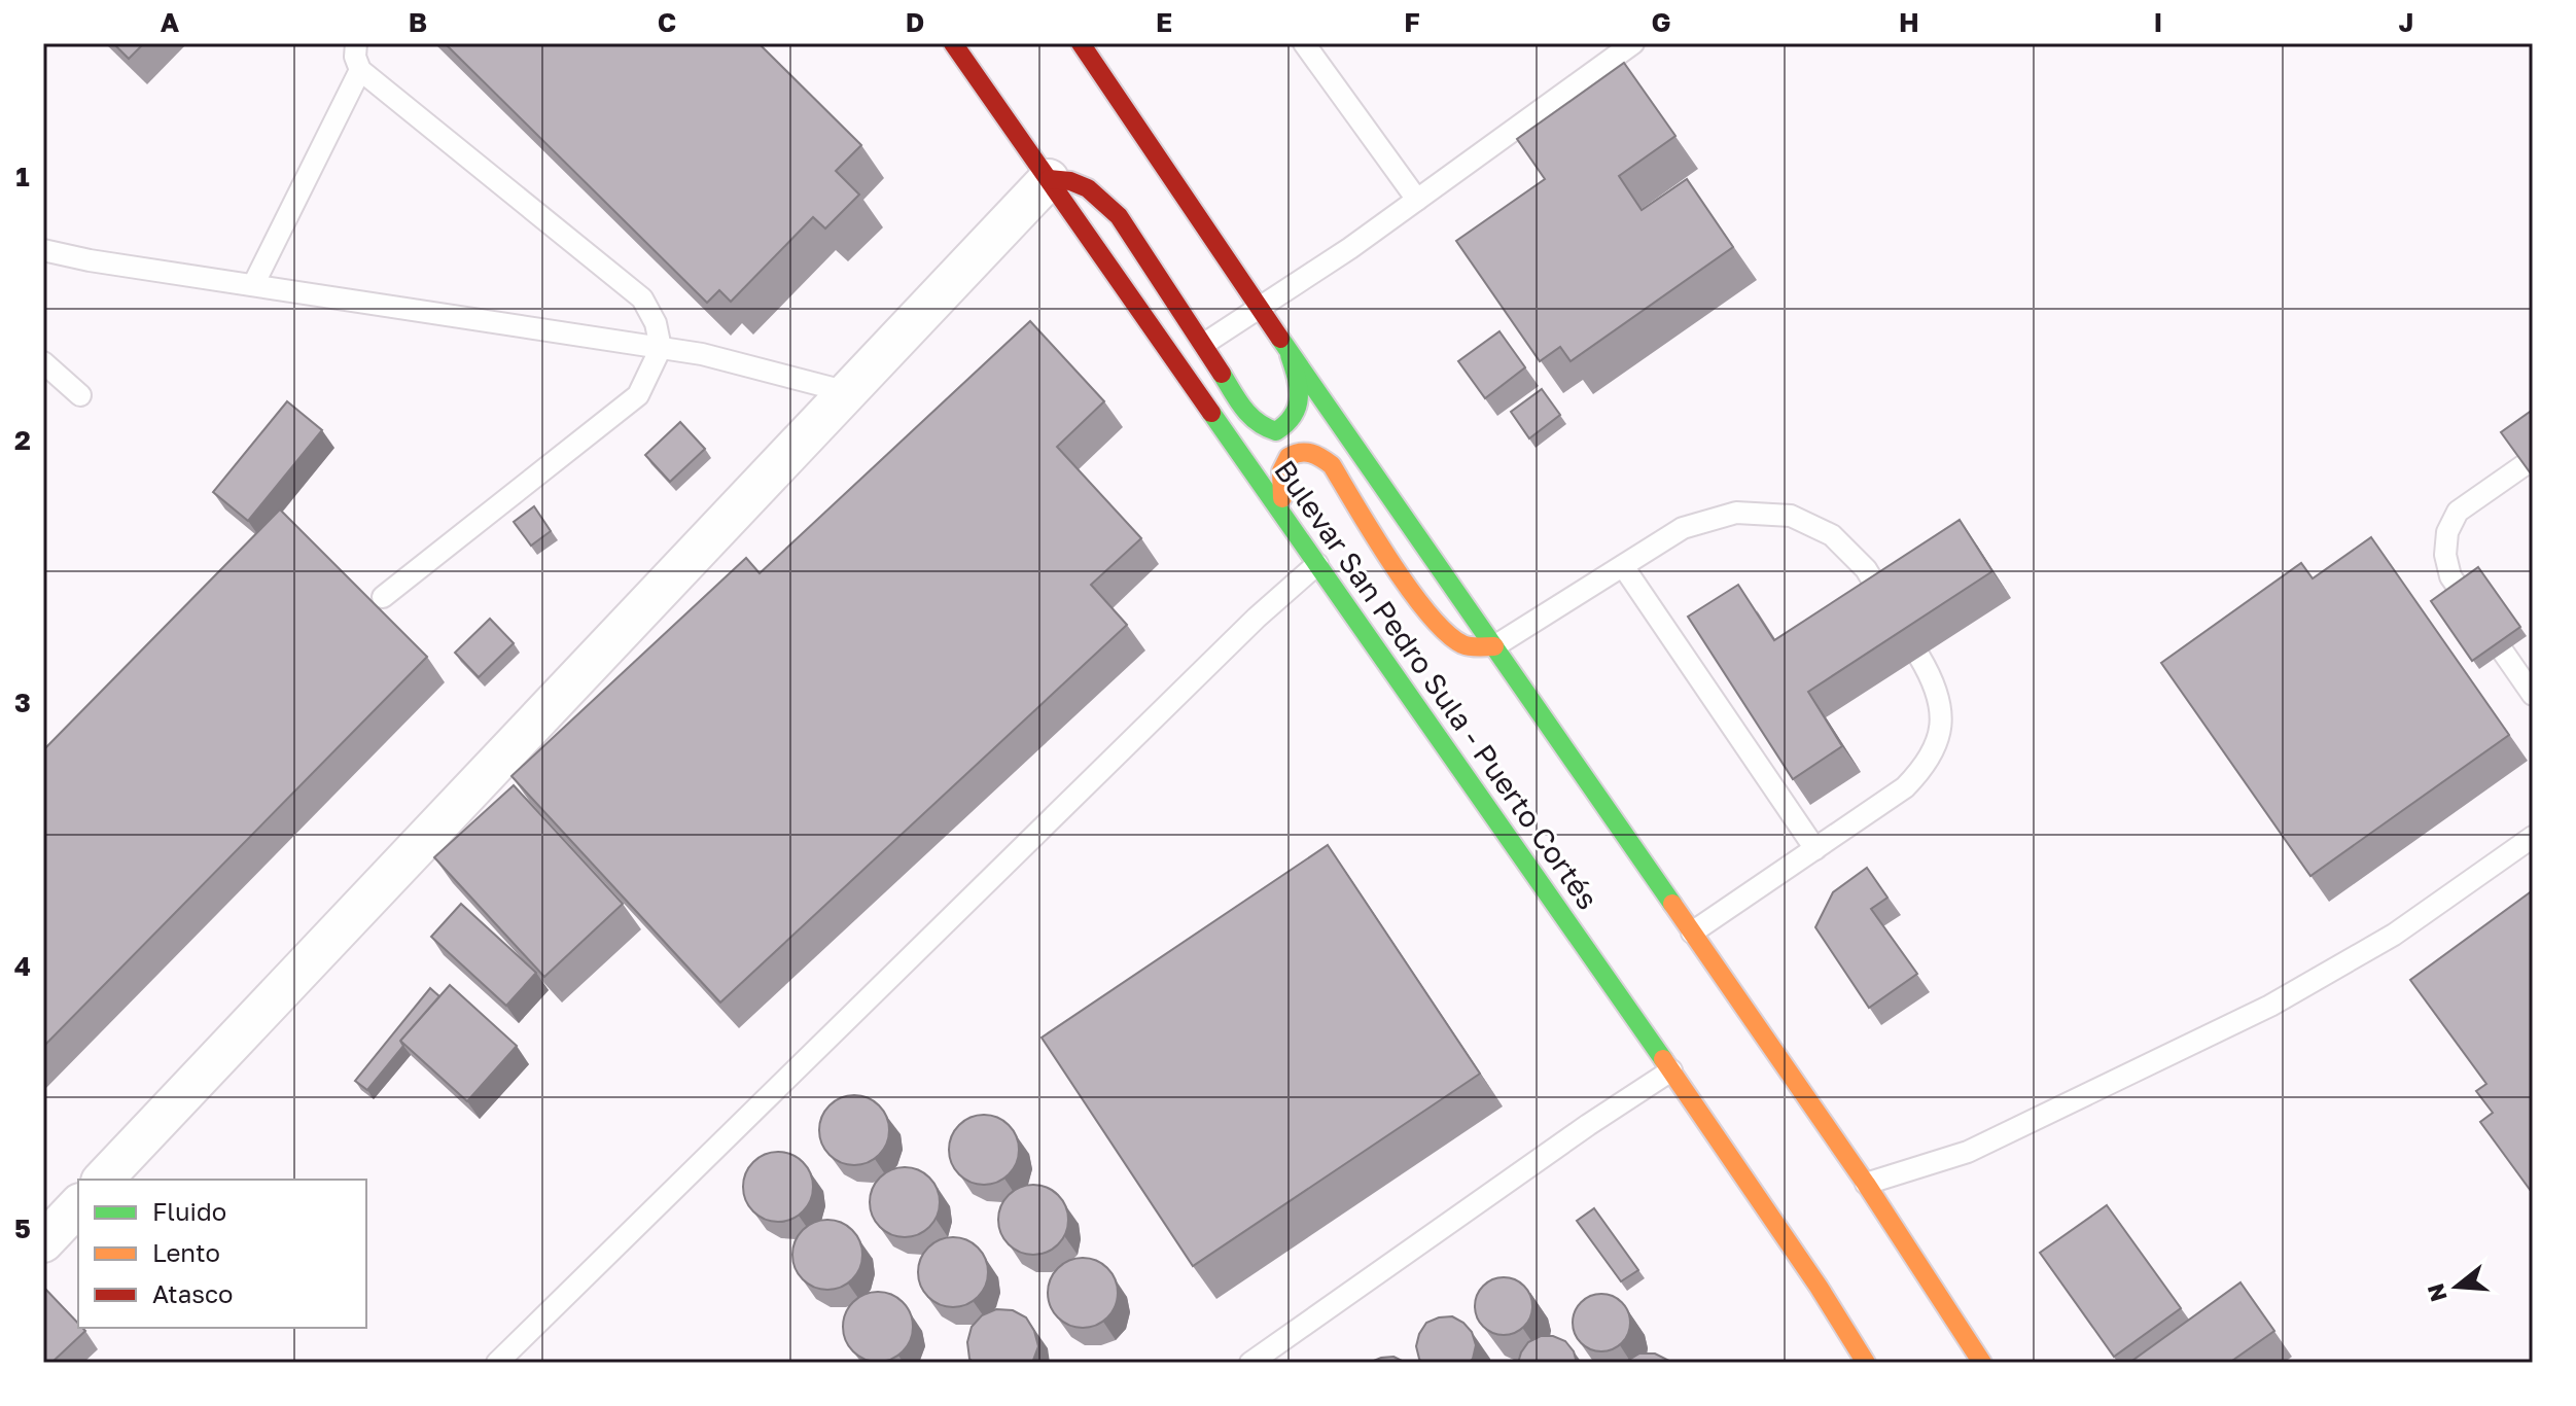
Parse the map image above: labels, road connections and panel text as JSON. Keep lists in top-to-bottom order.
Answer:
{
  "streets": {
    "highway": ["Bulevar San Pedro Sula - Puerto Cortés"]
  },
  "legend": ["Fluido", "Lento", "Atasco"],
  "north": "left",
  "grid": {
    "columns": [
      "A",
      "B",
      "C",
      "D",
      "E",
      "F",
      "G",
      "H",
      "I",
      "J"
    ],
    "rows": [
      "1",
      "2",
      "3",
      "4",
      "5"
    ]
  }
}
